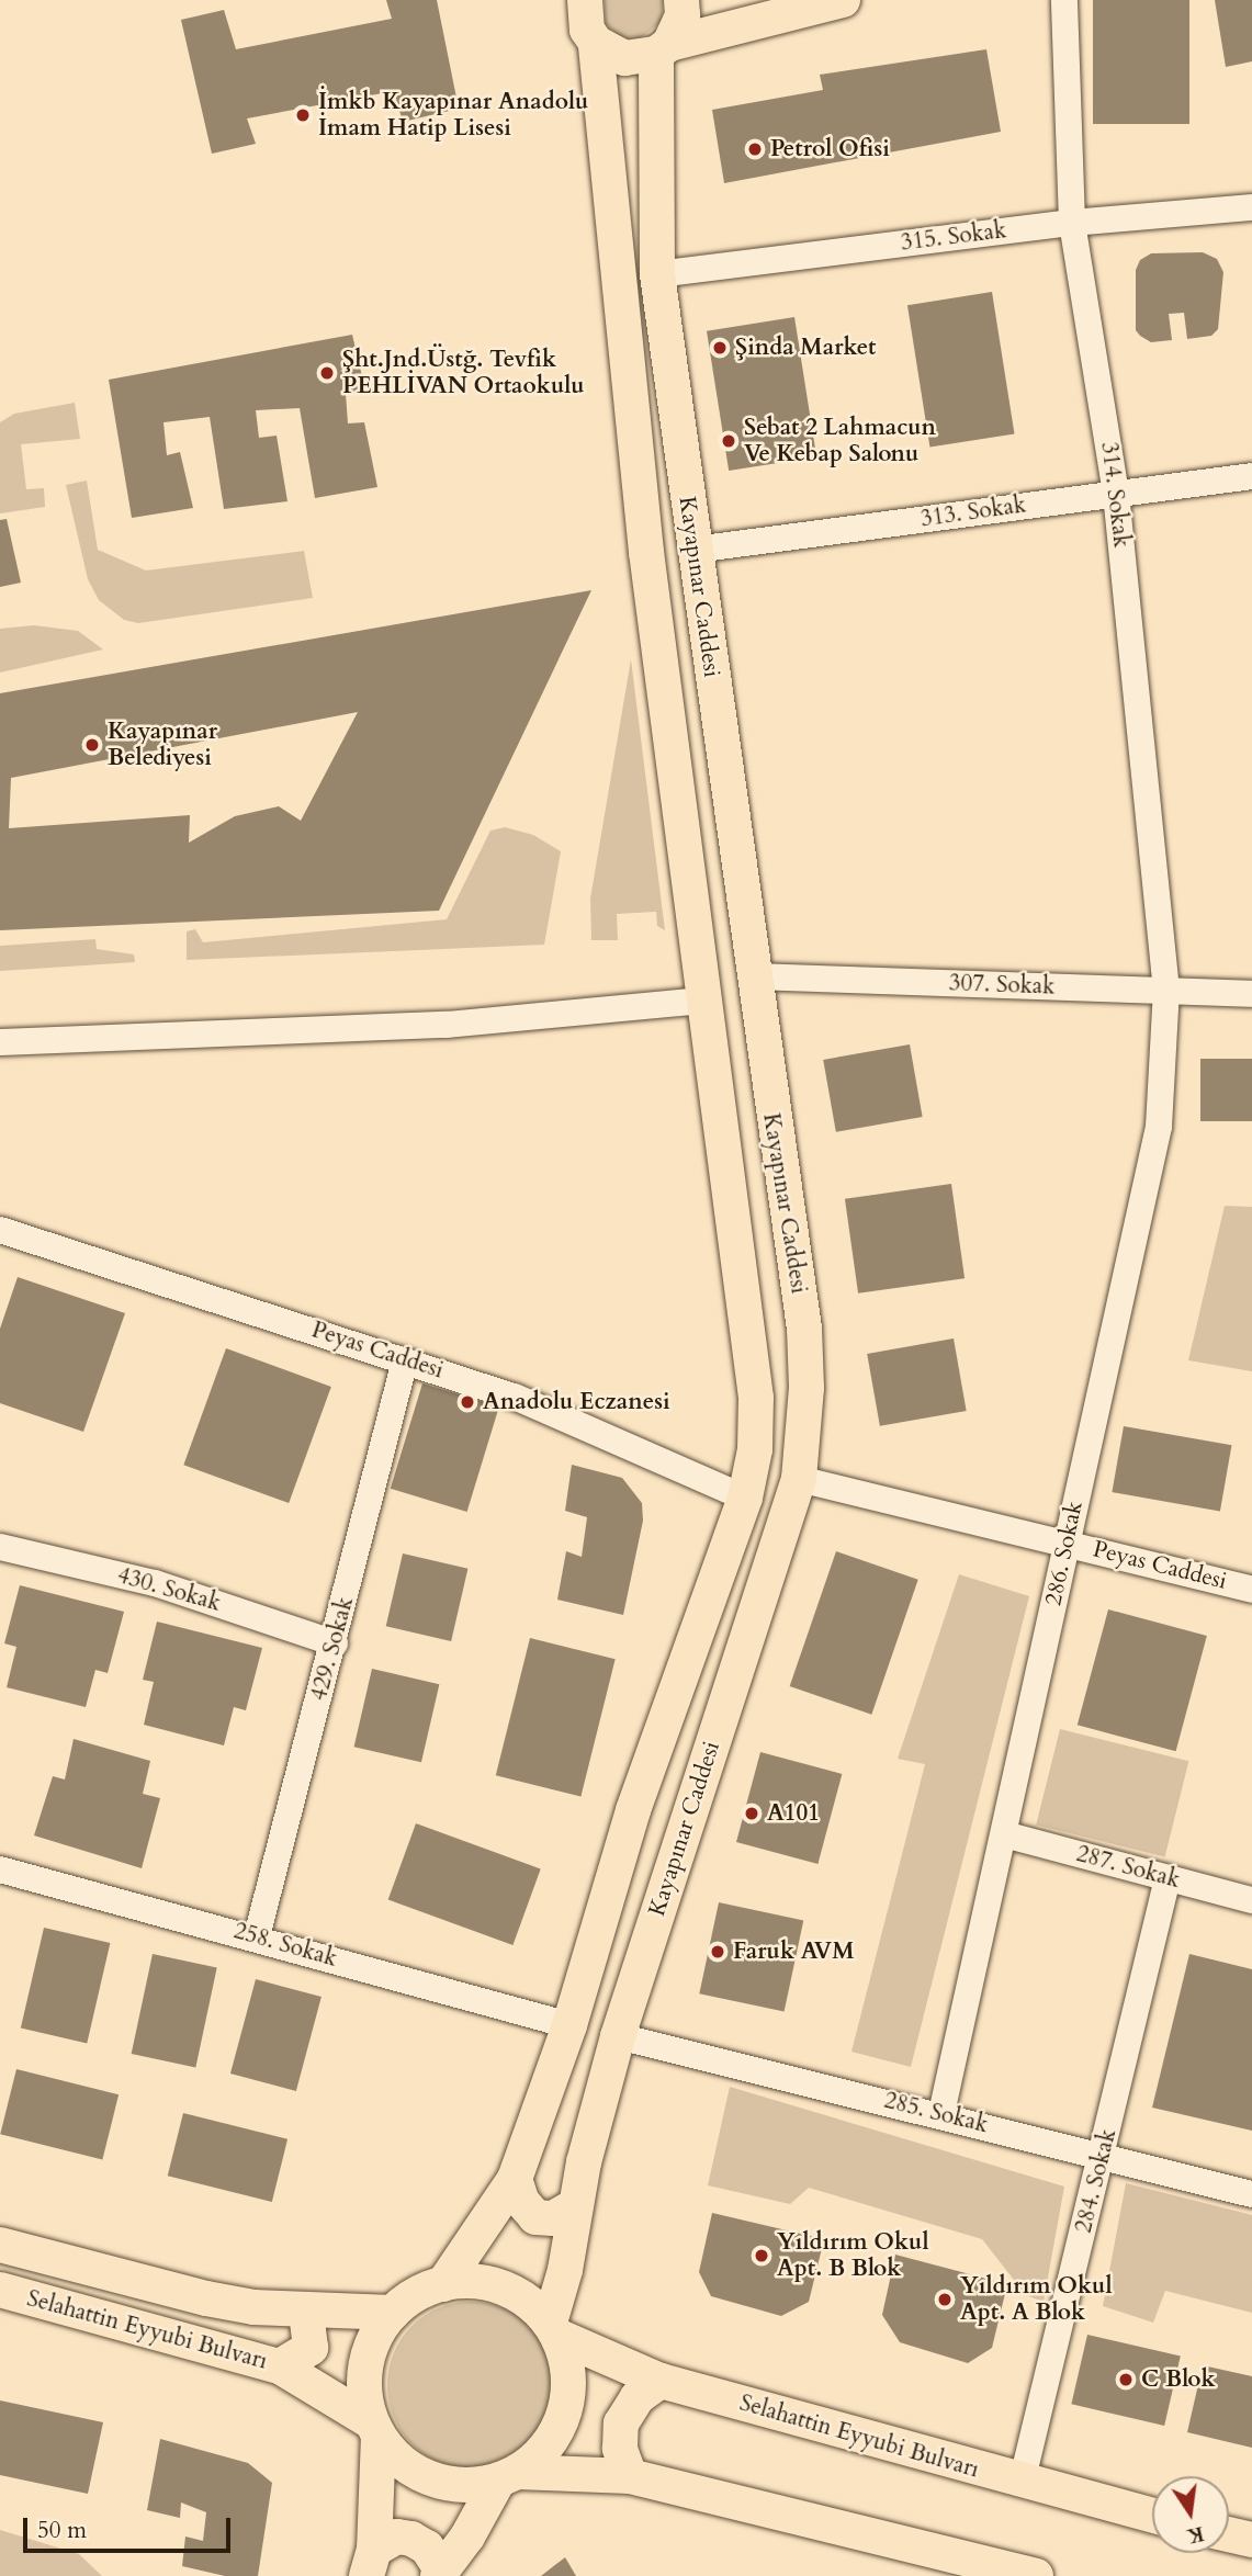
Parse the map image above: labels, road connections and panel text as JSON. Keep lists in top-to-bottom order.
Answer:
{
  "streets": {
    "main road": ["Kayapınar Caddesi", "Selahattin Eyyubi Bulvarı"],
    "street": [
      "315. Sokak",
      "314. Sokak",
      "313. Sokak",
      "307. Sokak",
      "Peyas Caddesi",
      "286. Sokak",
      "430. Sokak",
      "429. Sokak",
      "287. Sokak",
      "258. Sokak",
      "285. Sokak",
      "284. Sokak"
    ]
  },
  "crossings": [
    ["315. Sokak", "314. Sokak"],
    ["315. Sokak", "Kayapınar Caddesi"],
    ["314. Sokak", "313. Sokak"],
    ["314. Sokak", "307. Sokak"],
    ["314. Sokak", "286. Sokak"],
    ["313. Sokak", "Kayapınar Caddesi"],
    ["Kayapınar Caddesi", "307. Sokak"],
    ["Kayapınar Caddesi", "Peyas Caddesi"],
    ["Kayapınar Caddesi", "258. Sokak"],
    ["Kayapınar Caddesi", "285. Sokak"],
    ["Kayapınar Caddesi", "Selahattin Eyyubi Bulvarı"],
    ["307. Sokak", "286. Sokak"],
    ["Peyas Caddesi", "286. Sokak"],
    ["Peyas Caddesi", "429. Sokak"],
    ["286. Sokak", "287. Sokak"],
    ["286. Sokak", "285. Sokak"],
    ["430. Sokak", "429. Sokak"],
    ["429. Sokak", "258. Sokak"],
    ["287. Sokak", "284. Sokak"],
    ["285. Sokak", "284. Sokak"],
    ["284. Sokak", "Selahattin Eyyubi Bulvarı"]
  ],
  "places": [
    "İmkb Kayapınar Anadolu İmam Hatip Lisesi",
    "Petrol Ofisi",
    "Şinda Market",
    "Şht.Jnd.Üstğ. Tevfik PEHLİVAN Ortaokulu",
    "Sebat 2 Lahmacun Ve Kebap Salonu",
    "Kayapınar Belediyesi",
    "Anadolu Eczanesi",
    "A101",
    "Faruk AVM",
    "Yıldırım Okul Apt. B Blok",
    "Yıldırım Okul Apt. A Blok",
    "C Blok"
  ],
  "scale_bar": "50 m",
  "north": "bottom"
}
